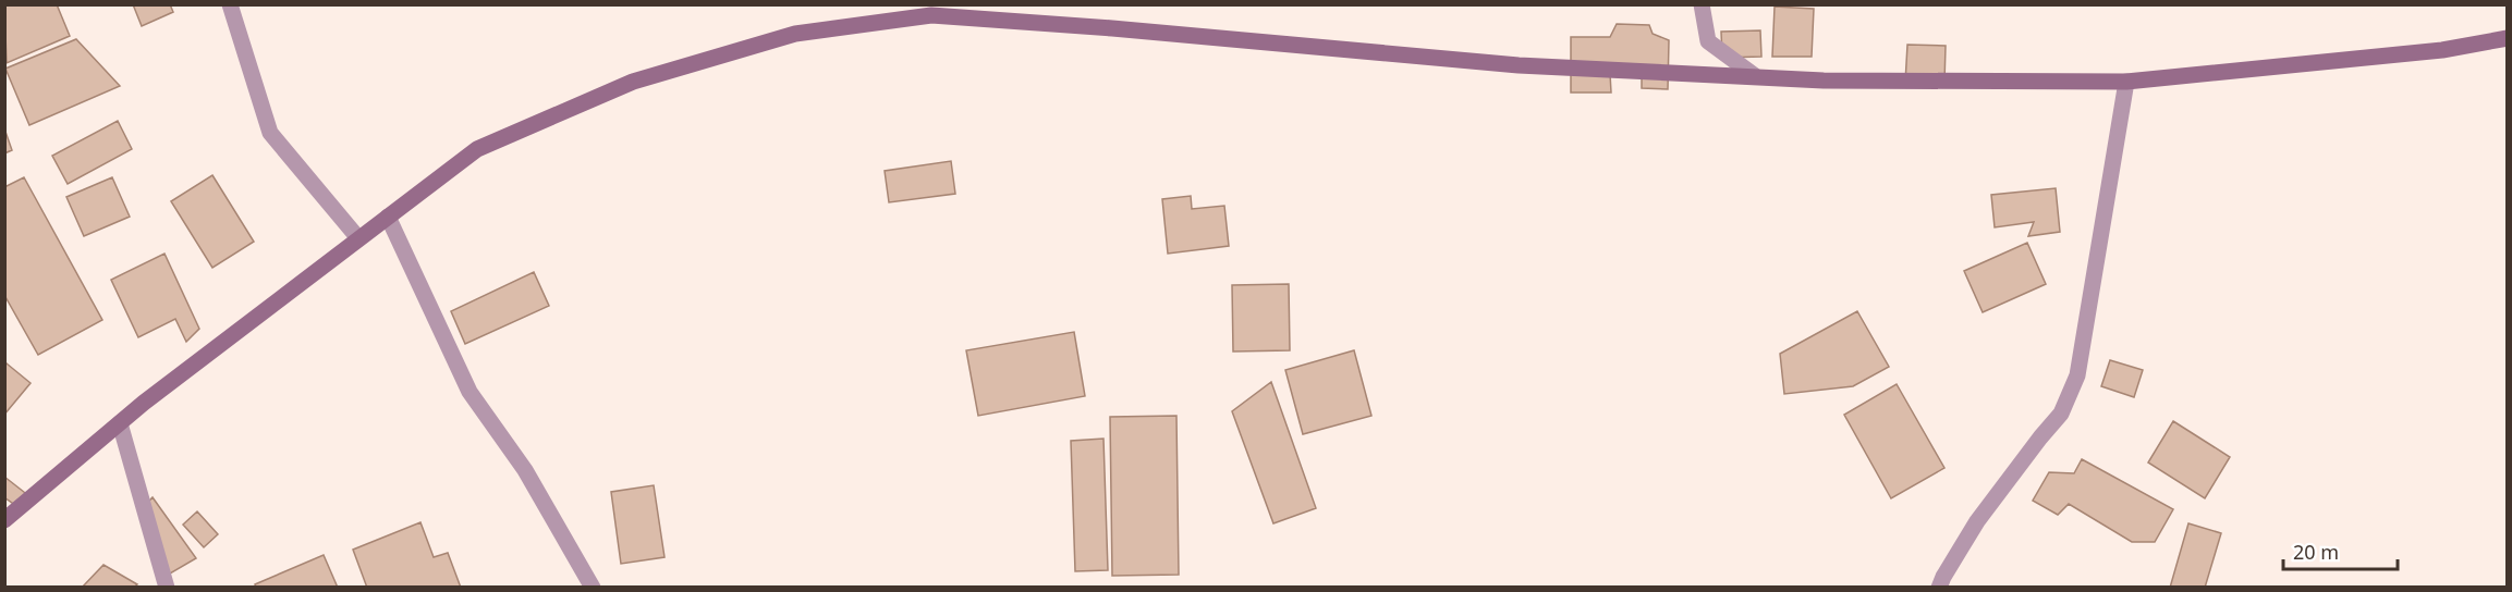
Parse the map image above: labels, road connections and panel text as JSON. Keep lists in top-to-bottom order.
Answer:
{
  "scale_bar": "20 m"
}
